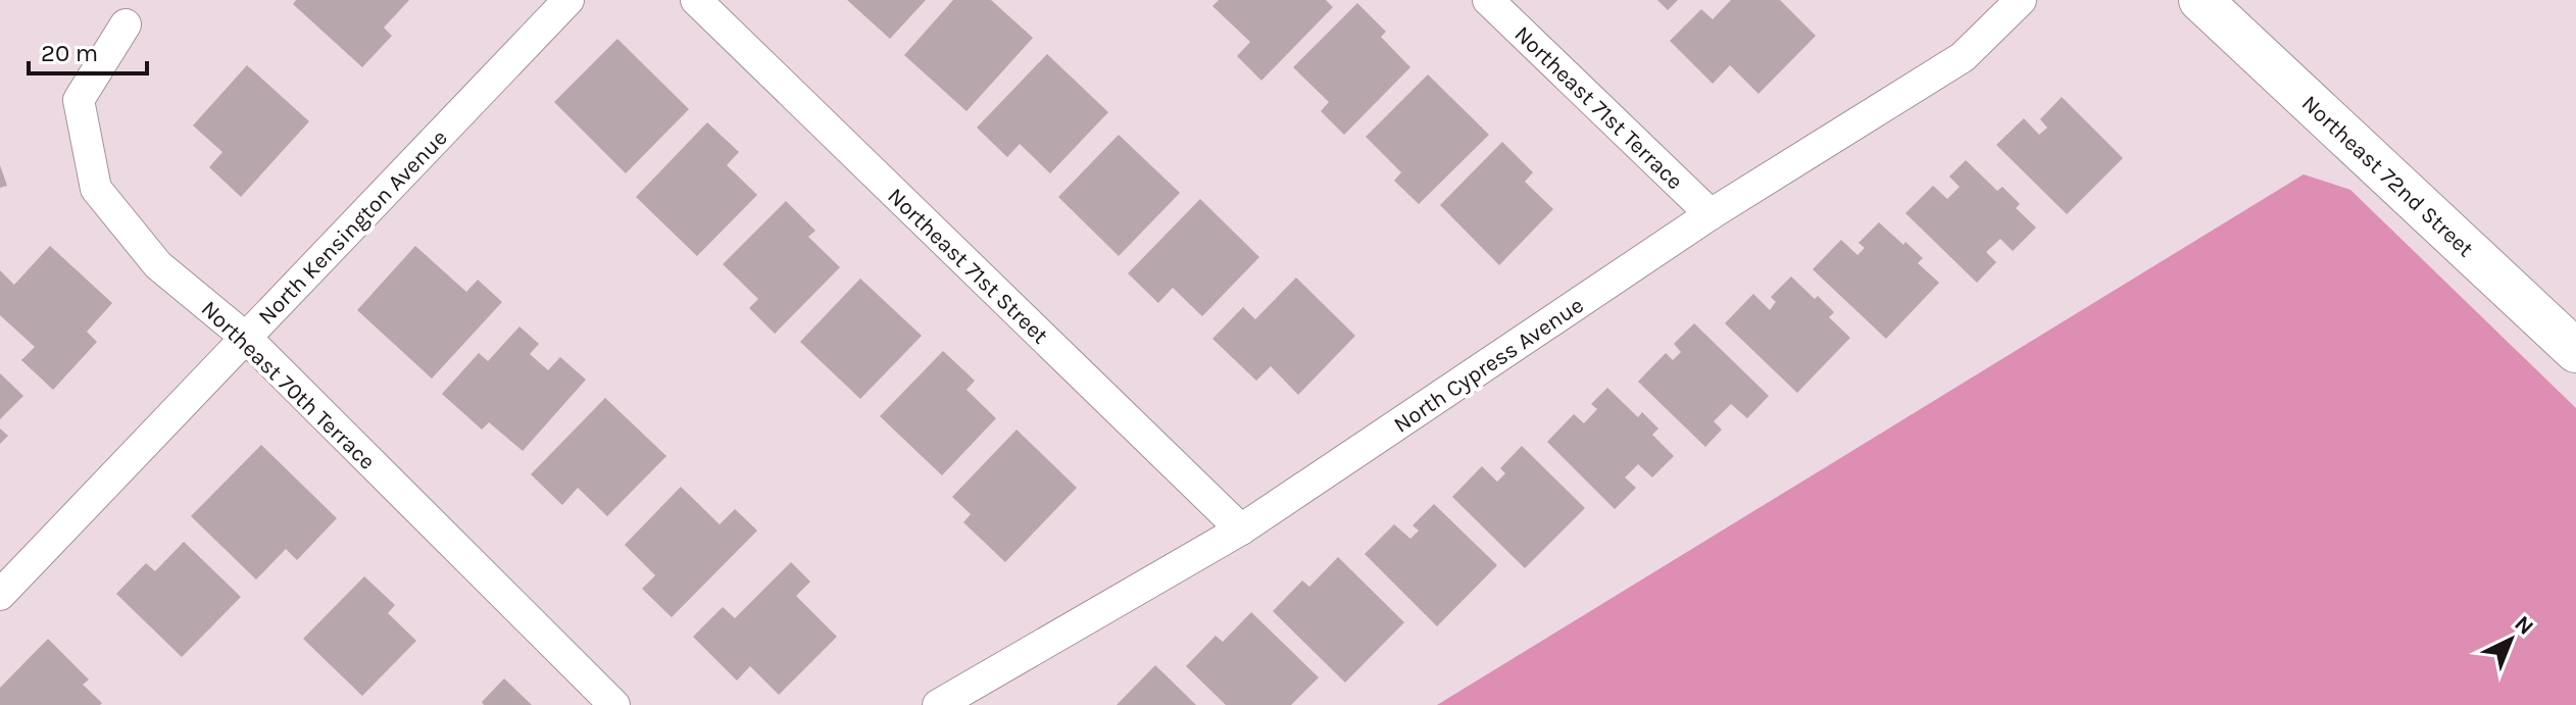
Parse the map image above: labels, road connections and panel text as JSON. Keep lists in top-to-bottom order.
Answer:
{
  "streets": {
    "main road": ["Northeast 72nd Street"],
    "street": [
      "Northeast 71st Terrace",
      "North Kensington Avenue",
      "Northeast 71st Street",
      "North Cypress Avenue",
      "Northeast 70th Terrace"
    ]
  },
  "crossings": [
    ["Northeast 71st Terrace", "North Cypress Avenue"],
    ["North Kensington Avenue", "Northeast 70th Terrace"],
    ["Northeast 71st Street", "North Cypress Avenue"]
  ],
  "scale_bar": "20 m",
  "north": "top right"
}
